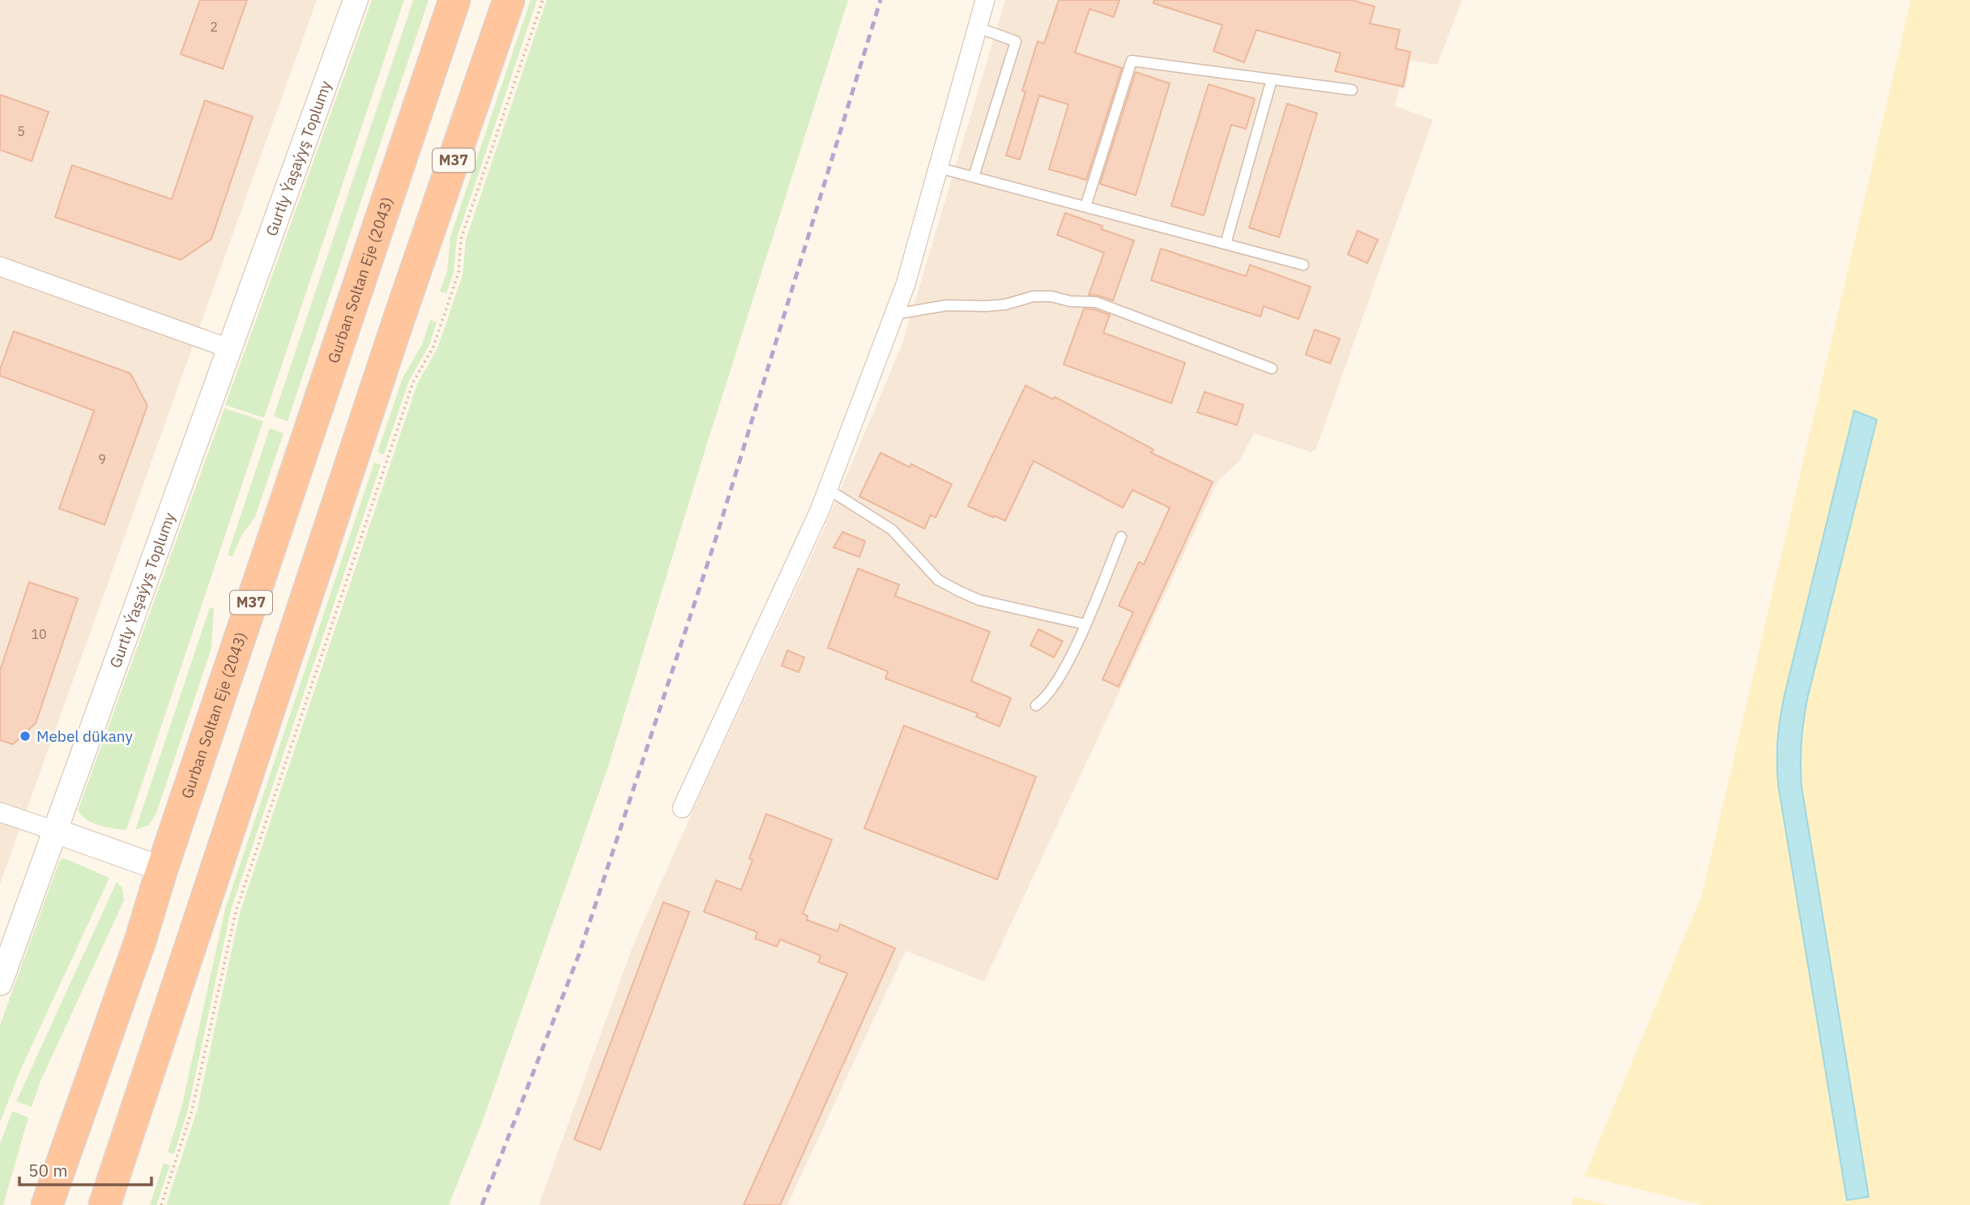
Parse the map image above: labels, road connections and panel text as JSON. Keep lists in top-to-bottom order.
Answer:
{
  "streets": {
    "highway": ["M37", "Gurban Soltan Eje (2043)"],
    "street": ["Gurtly Ýaşaýyş Toplumy"]
  },
  "places": ["Mebel dükany"],
  "house_numbers": [
    "2",
    "5",
    "9",
    "10"
  ],
  "scale_bar": "50 m"
}
